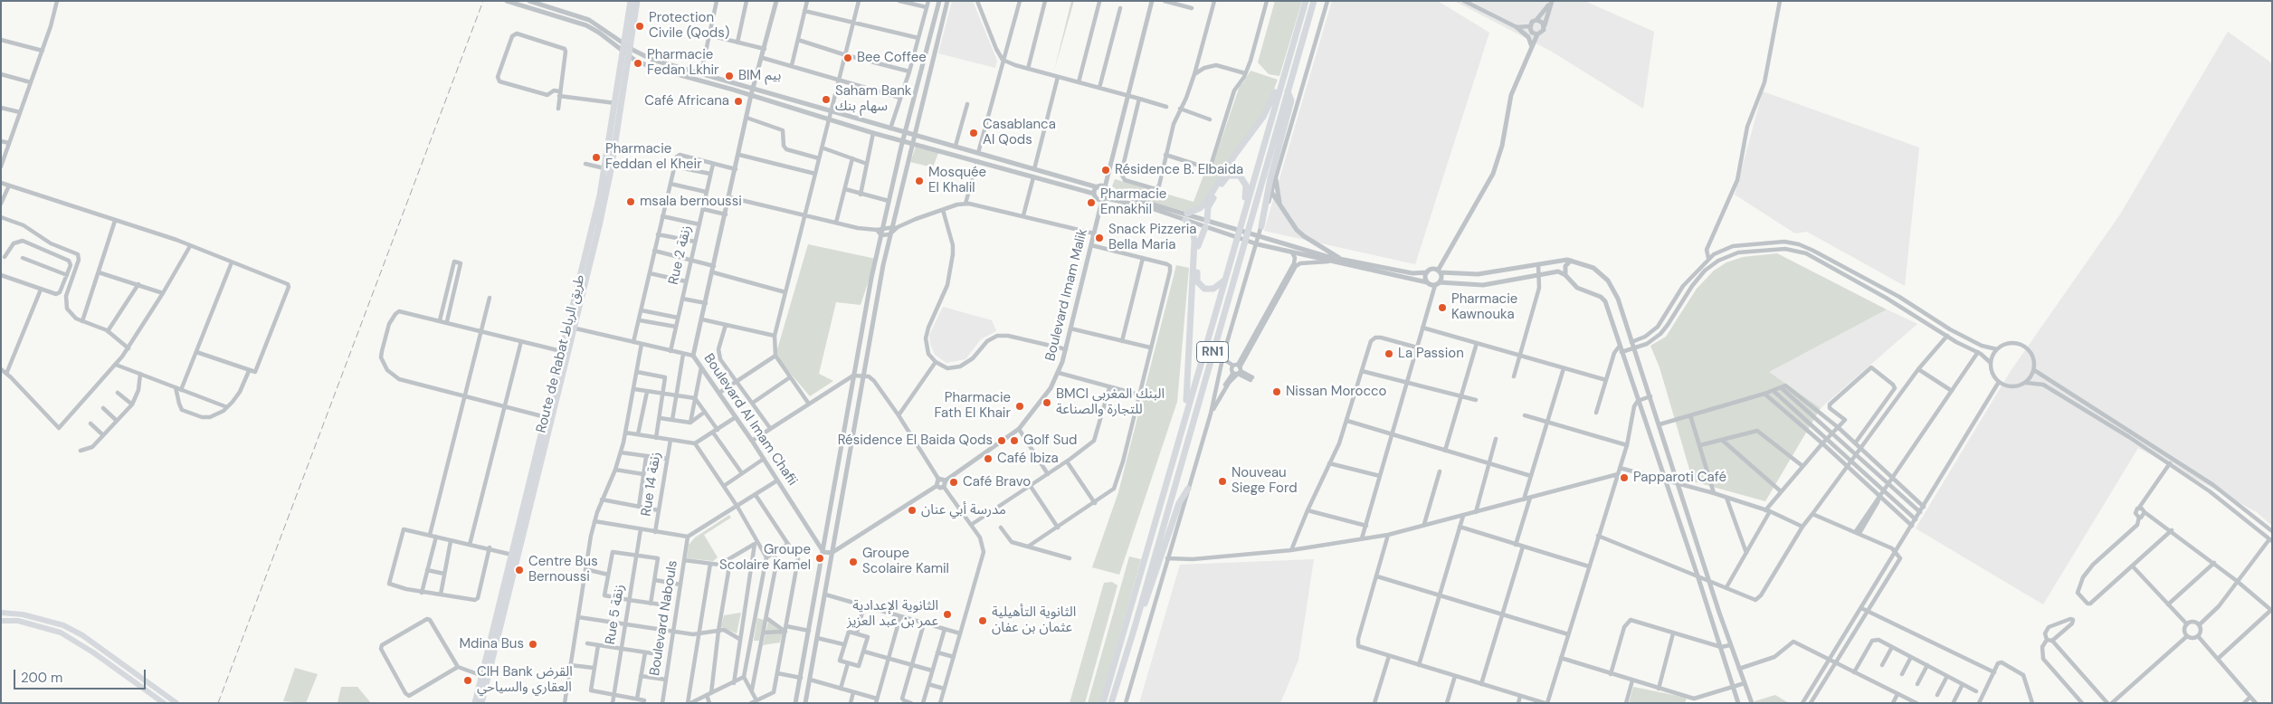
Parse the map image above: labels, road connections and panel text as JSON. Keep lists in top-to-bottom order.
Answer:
{
  "streets": {
    "main road": ["RN1", "Route de Rabat طريق الرباط"],
    "street": [
      "Rue 2 زنقة",
      "Boulevard Imam Malik",
      "Boulevard Al Imam Chafii",
      "Rue 14 زنقة",
      "Rue 5 زنقة",
      "Boulevard Nabouls"
    ]
  },
  "places": [
    "Protection Civile (Qods)",
    "Bee Coffee",
    "Pharmacie Fedan Lkhir",
    "BIM بيم",
    "Saham Bank سهام بنك",
    "Café Africana",
    "Casablanca Al Qods",
    "Pharmacie Feddan el Kheir",
    "Résidence B. Elbaida",
    "Mosquée El Khalil",
    "msala bernoussi",
    "Pharmacie Ennakhil",
    "Snack Pizzeria Bella Maria",
    "Pharmacie Kawnouka",
    "La Passion",
    "Nissan Morocco",
    "BMCI البنك المغربي للتجارة والصناعة",
    "Pharmacie Fath El Khair",
    "Résidence El Baida Qods",
    "Golf Sud",
    "Café Ibiza",
    "Papparoti Café",
    "Nouveau Siege Ford",
    "Café Bravo",
    "مدرسة أبي عنان",
    "Groupe Scolaire Kamel",
    "Groupe Scolaire Kamil",
    "Centre Bus Bernoussi",
    "الثانوية الإعدادية عمر بن عبد العزيز",
    "الثانوية التأهيلية عثمان بن عفان",
    "Mdina Bus",
    "CIH Bank القرض العقاري والسياحي"
  ],
  "scale_bar": "200 m"
}
